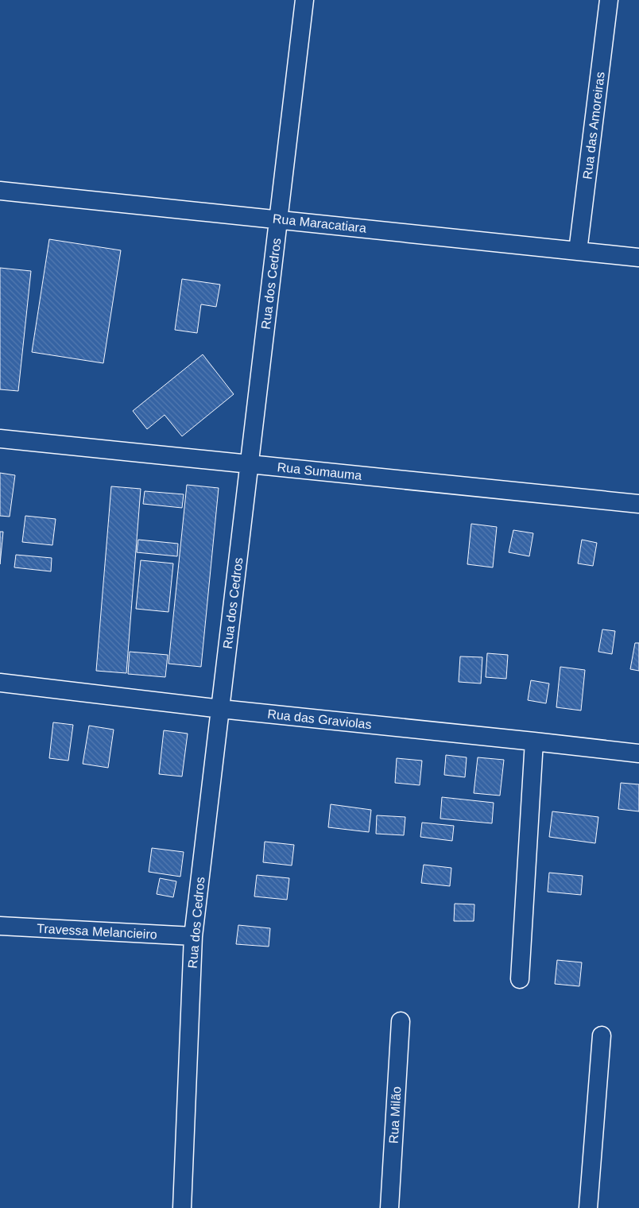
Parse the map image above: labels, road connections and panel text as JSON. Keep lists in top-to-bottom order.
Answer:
{
  "streets": {
    "street": [
      "Rua das Amoreiras",
      "Rua Maracatiara",
      "Rua dos Cedros",
      "Rua Sumauma",
      "Rua das Graviolas",
      "Travessa Melancieiro",
      "Rua Milão"
    ]
  },
  "crossings": [
    ["Rua das Amoreiras", "Rua Maracatiara"],
    ["Rua Maracatiara", "Rua dos Cedros"],
    ["Rua dos Cedros", "Rua Sumauma"],
    ["Rua dos Cedros", "Rua das Graviolas"],
    ["Rua dos Cedros", "Travessa Melancieiro"]
  ]
}
